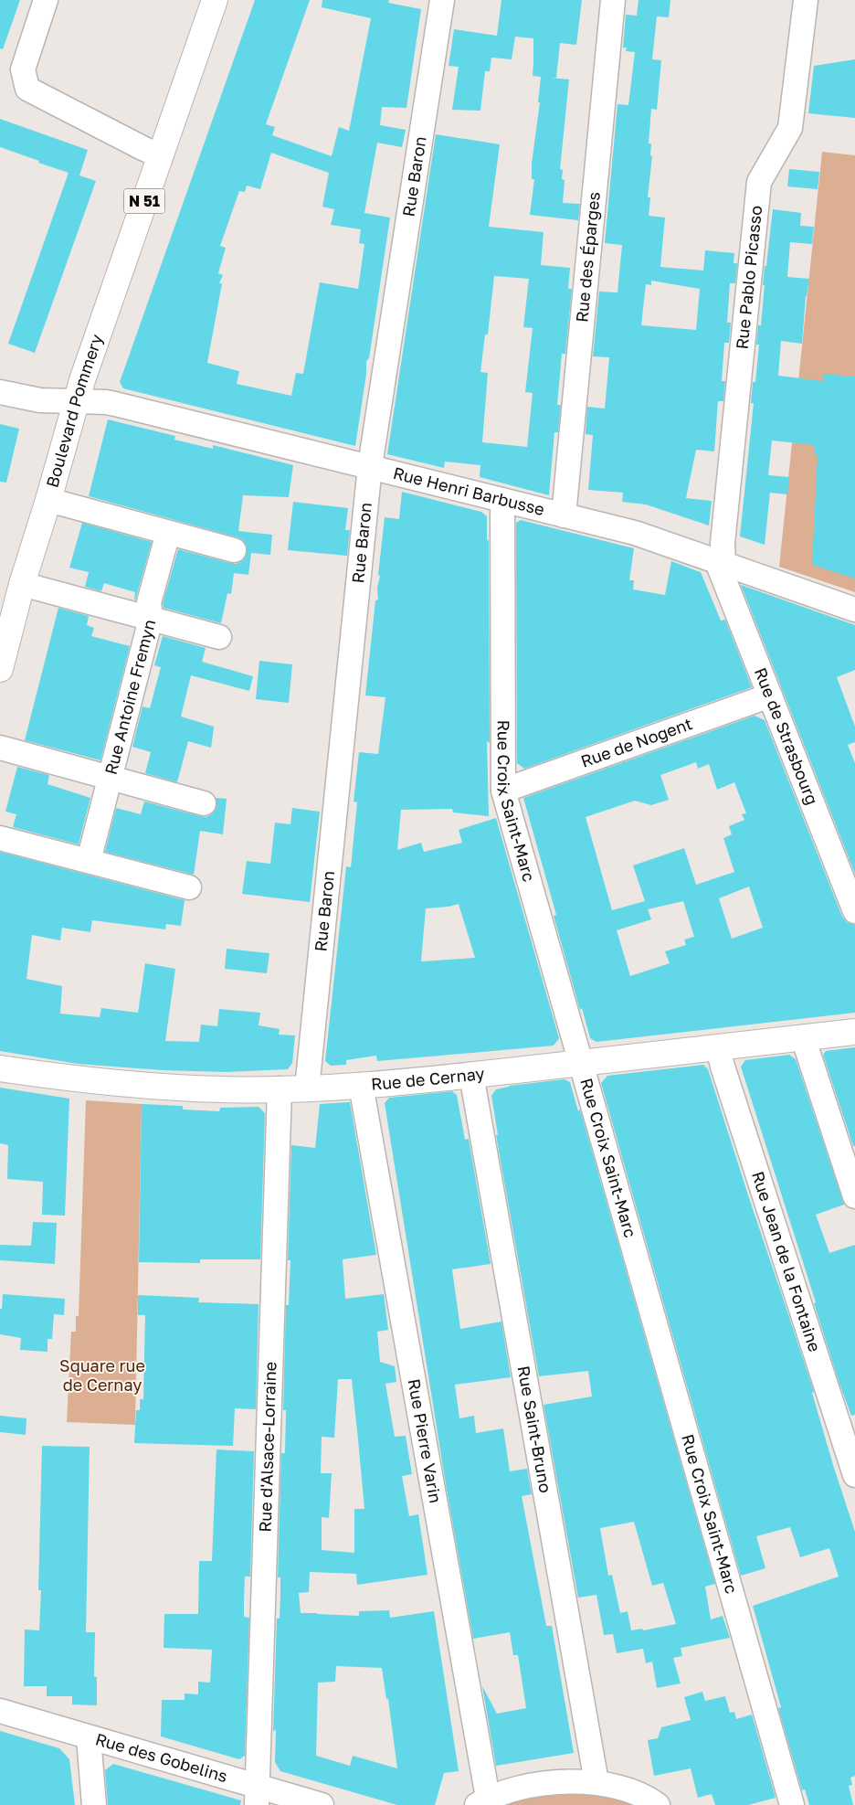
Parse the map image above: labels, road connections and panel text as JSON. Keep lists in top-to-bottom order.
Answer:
{
  "streets": {
    "main road": ["N 51", "Boulevard Pommery", "Rue de Cernay"],
    "street": [
      "Rue Baron",
      "Rue des Éparges",
      "Rue Pablo Picasso",
      "Rue Henri Barbusse",
      "Rue Antoine Fremyn",
      "Rue de Strasbourg",
      "Rue de Nogent",
      "Rue Croix Saint-Marc",
      "Rue Jean de la Fontaine",
      "Rue Saint-Bruno",
      "Rue Pierre Varin",
      "Rue d'Alsace-Lorraine",
      "Rue des Gobelins"
    ]
  },
  "crossings": [
    ["Rue Baron", "Rue Henri Barbusse"],
    ["Rue Baron", "Rue de Cernay"],
    ["Rue des Éparges", "Rue Henri Barbusse"],
    ["Rue Pablo Picasso", "Rue Henri Barbusse"],
    ["Rue Pablo Picasso", "Rue de Strasbourg"],
    ["Boulevard Pommery", "Rue Henri Barbusse"],
    ["Rue Henri Barbusse", "Rue de Strasbourg"],
    ["Rue Henri Barbusse", "Rue Croix Saint-Marc"],
    ["Rue de Strasbourg", "Rue de Nogent"],
    ["Rue de Nogent", "Rue Croix Saint-Marc"],
    ["Rue Croix Saint-Marc", "Rue de Cernay"],
    ["Rue de Cernay", "Rue Jean de la Fontaine"],
    ["Rue de Cernay", "Rue Saint-Bruno"],
    ["Rue de Cernay", "Rue Pierre Varin"],
    ["Rue de Cernay", "Rue d'Alsace-Lorraine"],
    ["Rue d'Alsace-Lorraine", "Rue des Gobelins"]
  ],
  "parks": ["Square rue de Cernay"]
}
